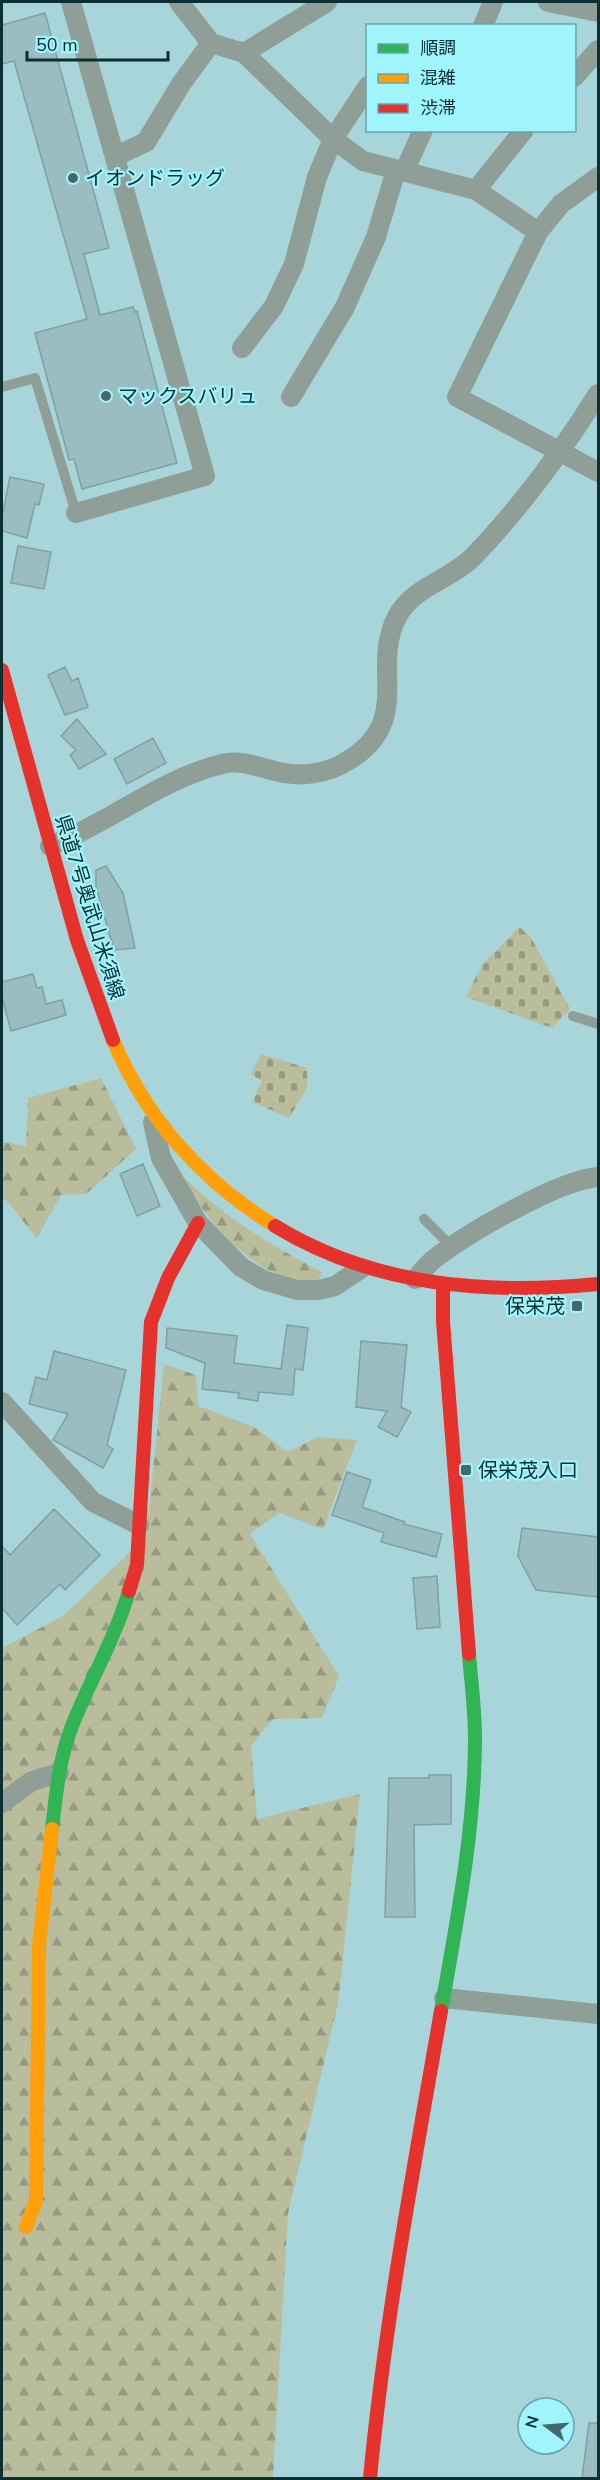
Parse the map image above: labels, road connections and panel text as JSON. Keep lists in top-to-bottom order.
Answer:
{
  "streets": {
    "street": ["県道7号奥武山米須線"]
  },
  "places": {
    "other": ["イオンドラッグ", "マックスバリュ"],
    "transit": ["保栄茂", "保栄茂入口"]
  },
  "legend": ["順調", "混雑", "渋滞"],
  "scale_bar": "50 m",
  "north": "left"
}
